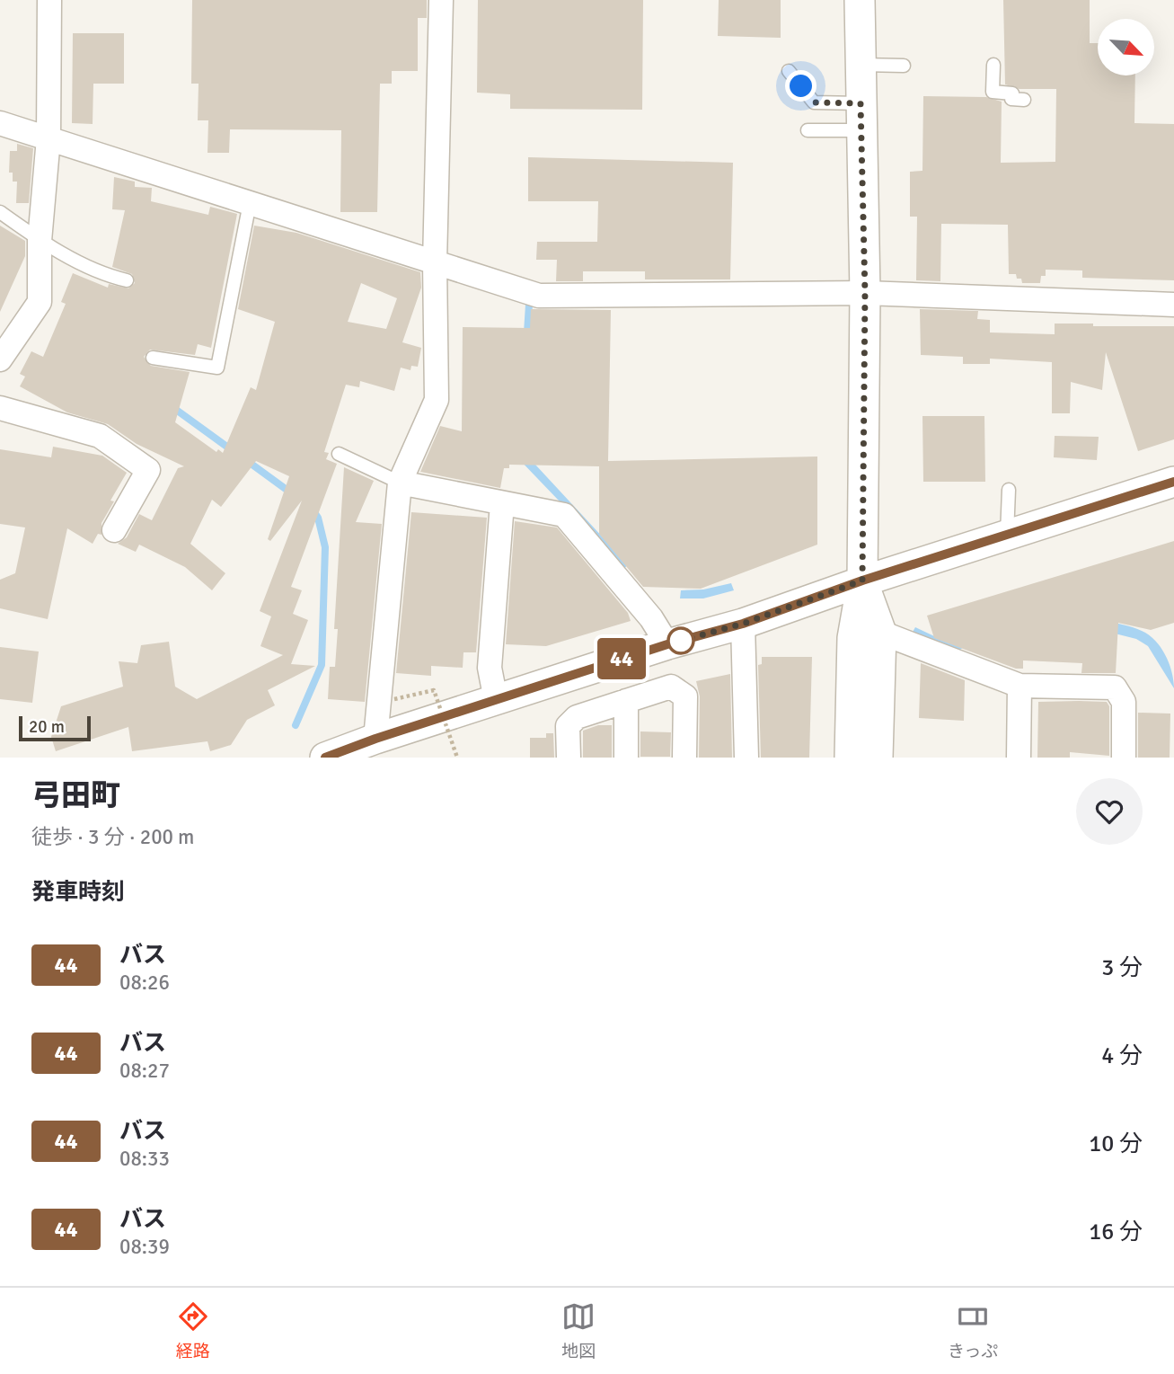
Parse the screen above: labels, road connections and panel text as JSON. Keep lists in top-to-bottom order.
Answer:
{
  "lines": ["bus line 44"],
  "scale_bar": "20 m",
  "north": "bottom right",
  "page": {
    "on_map": "44",
    "scale": "20 m",
    "heading": [
      ["弓田町", "徒歩 · 3 分 · 200 m"],
      "発車時刻"
    ],
    "list": [
      {
        "mark": "44",
        "name": "バス",
        "note": "08:26",
        "value": "3 分"
      },
      {
        "mark": "44",
        "name": "バス",
        "note": "08:27",
        "value": "4 分"
      },
      {
        "mark": "44",
        "name": "バス",
        "note": "08:33",
        "value": "10 分"
      },
      {
        "mark": "44",
        "name": "バス",
        "note": "08:39",
        "value": "16 分"
      }
    ],
    "tabs": ["経路", "地図", "きっぷ"]
  }
}
